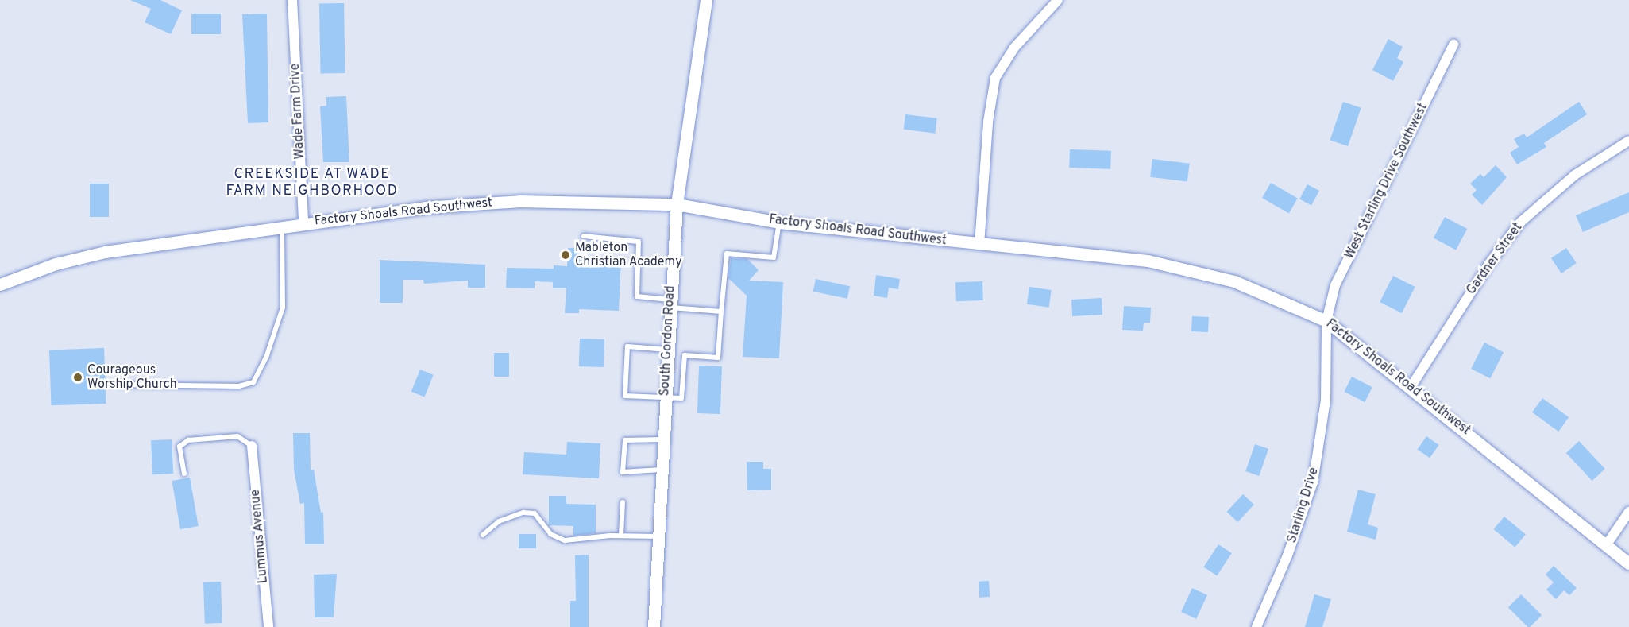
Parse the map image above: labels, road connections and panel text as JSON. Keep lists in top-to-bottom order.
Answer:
{
  "streets": {
    "street": [
      "Wade Farm Drive",
      "West Starling Drive Southwest",
      "Factory Shoals Road Southwest",
      "Gardner Street",
      "South Gordon Road",
      "Starling Drive",
      "Lummus Avenue"
    ]
  },
  "crossings": [
    ["Wade Farm Drive", "Factory Shoals Road Southwest"],
    ["West Starling Drive Southwest", "Factory Shoals Road Southwest"],
    ["West Starling Drive Southwest", "Starling Drive"],
    ["Factory Shoals Road Southwest", "Gardner Street"],
    ["Factory Shoals Road Southwest", "South Gordon Road"],
    ["Factory Shoals Road Southwest", "Starling Drive"]
  ],
  "districts": ["CREEKSIDE AT WADE FARM NEIGHBORHOOD"],
  "places": ["Mableton Christian Academy", "Courageous Worship Church"]
}
